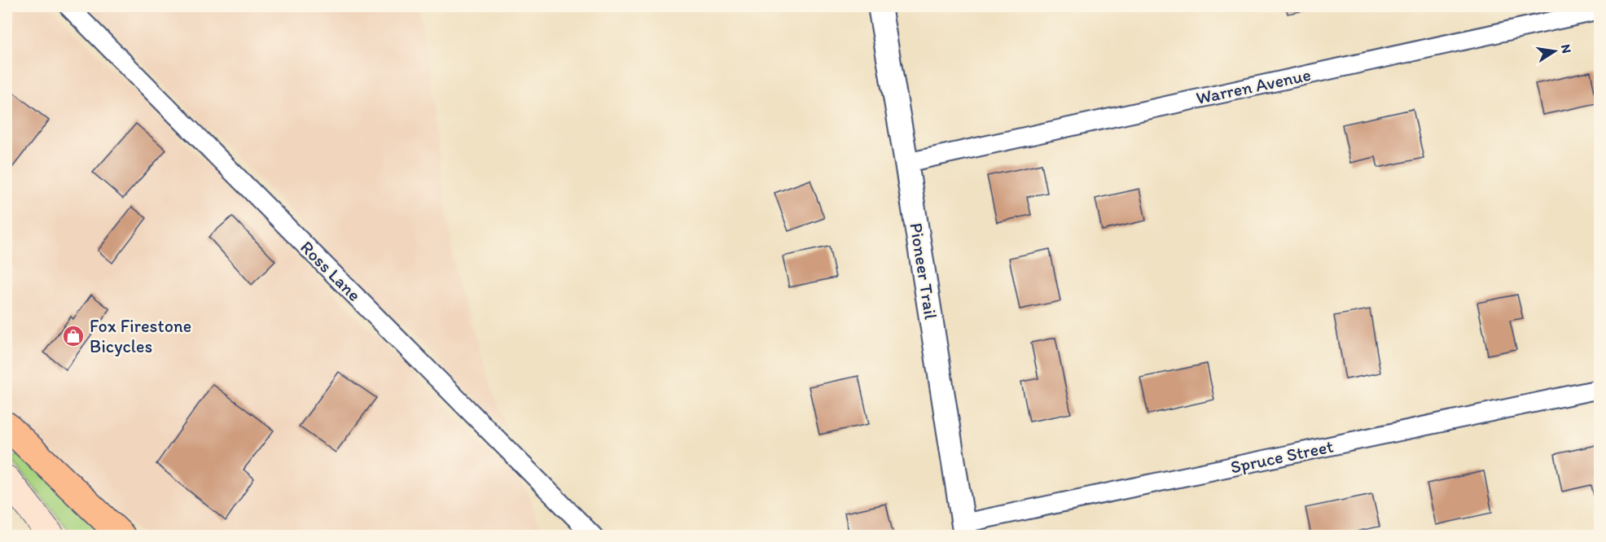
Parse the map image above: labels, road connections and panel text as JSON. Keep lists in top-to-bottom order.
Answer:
{
  "streets": {
    "street": [
      "Warren Avenue",
      "Ross Lane",
      "Pioneer Trail",
      "Spruce Street"
    ]
  },
  "crossings": [
    ["Warren Avenue", "Pioneer Trail"],
    ["Pioneer Trail", "Spruce Street"]
  ],
  "places": {
    "shop": ["Fox Firestone Bicycles"]
  },
  "north": "right"
}
